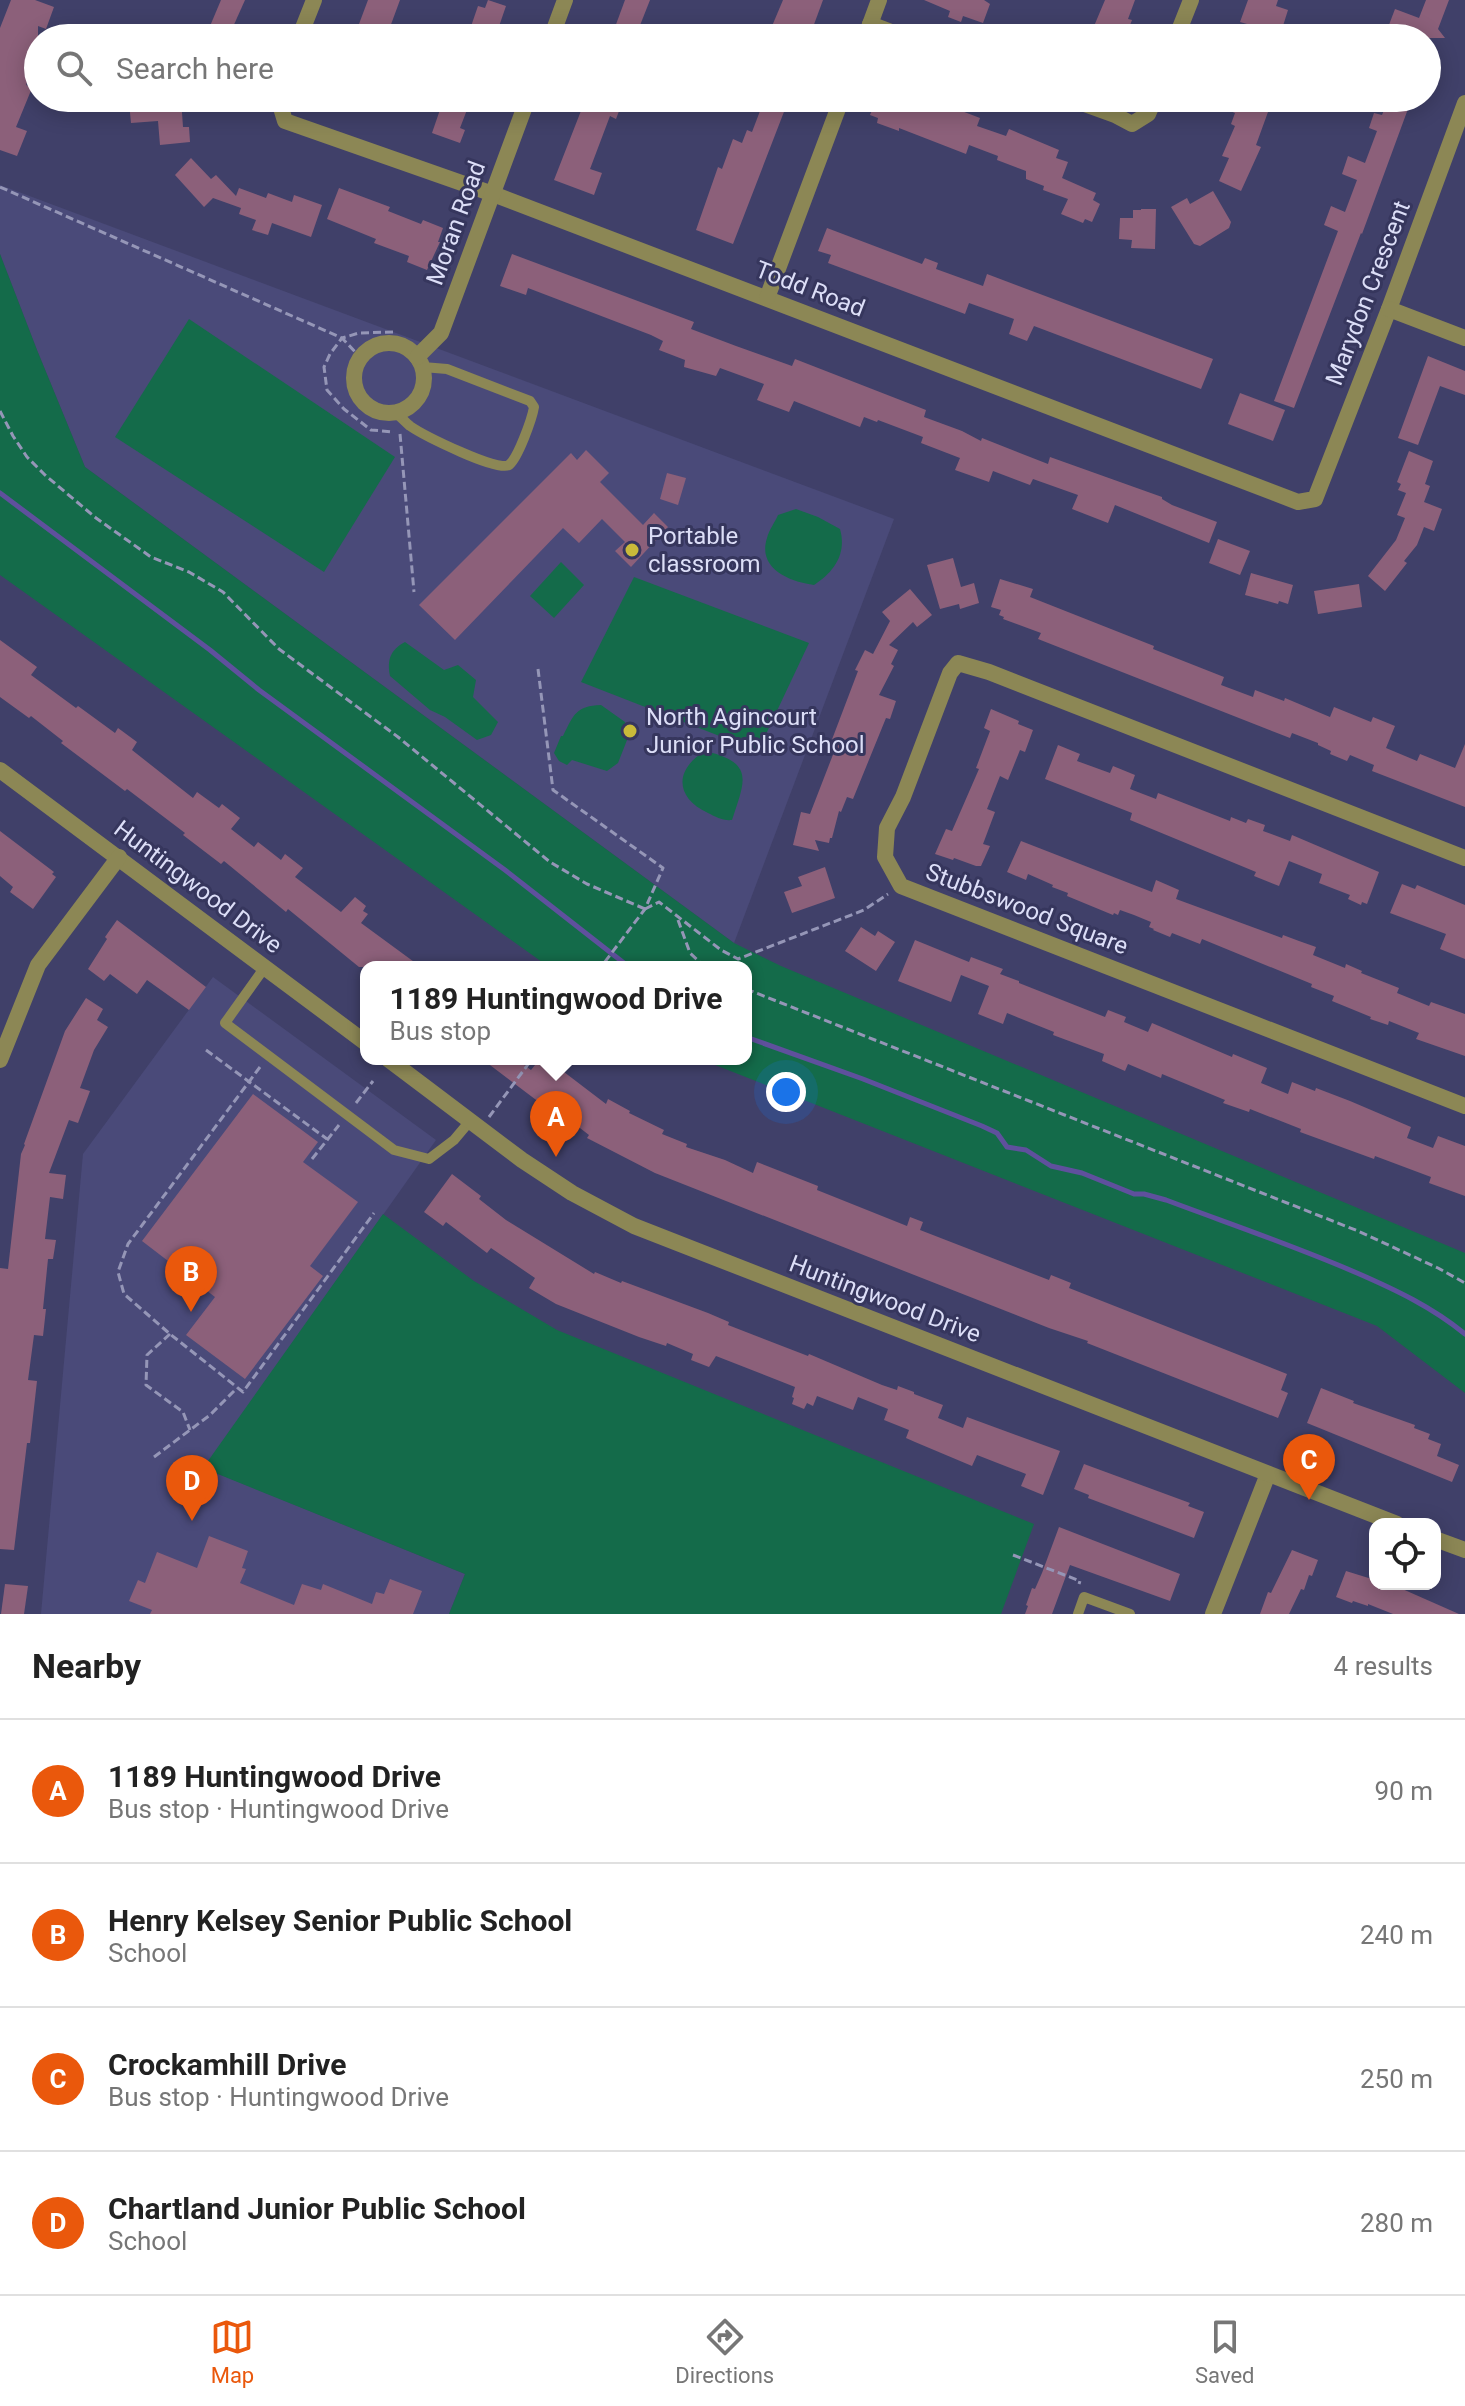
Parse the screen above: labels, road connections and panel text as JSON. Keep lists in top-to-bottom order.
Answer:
{
  "streets": {
    "street": [
      "Moran Road",
      "Todd Road",
      "Marydon Crescent",
      "Huntingwood Drive",
      "Stubbswood Square"
    ]
  },
  "crossings": [
    ["Moran Road", "Todd Road"],
    ["Todd Road", "Marydon Crescent"]
  ],
  "places": ["Portable classroom", "North Agincourt Junior Public School"],
  "page": {
    "search": "Search here",
    "popup": ["1189 Huntingwood Drive", "Bus stop"],
    "pins": [
      "A",
      "B",
      "C",
      "D"
    ],
    "heading": ["Nearby", "4 results"],
    "list": [
      {
        "mark": "A",
        "name": "1189 Huntingwood Drive",
        "note": "Bus stop · Huntingwood Drive",
        "value": "90 m"
      },
      {
        "mark": "B",
        "name": "Henry Kelsey Senior Public School",
        "note": "School",
        "value": "240 m"
      },
      {
        "mark": "C",
        "name": "Crockamhill Drive",
        "note": "Bus stop · Huntingwood Drive",
        "value": "250 m"
      },
      {
        "mark": "D",
        "name": "Chartland Junior Public School",
        "note": "School",
        "value": "280 m"
      }
    ],
    "nav": ["Map", "Directions", "Saved"]
  }
}
